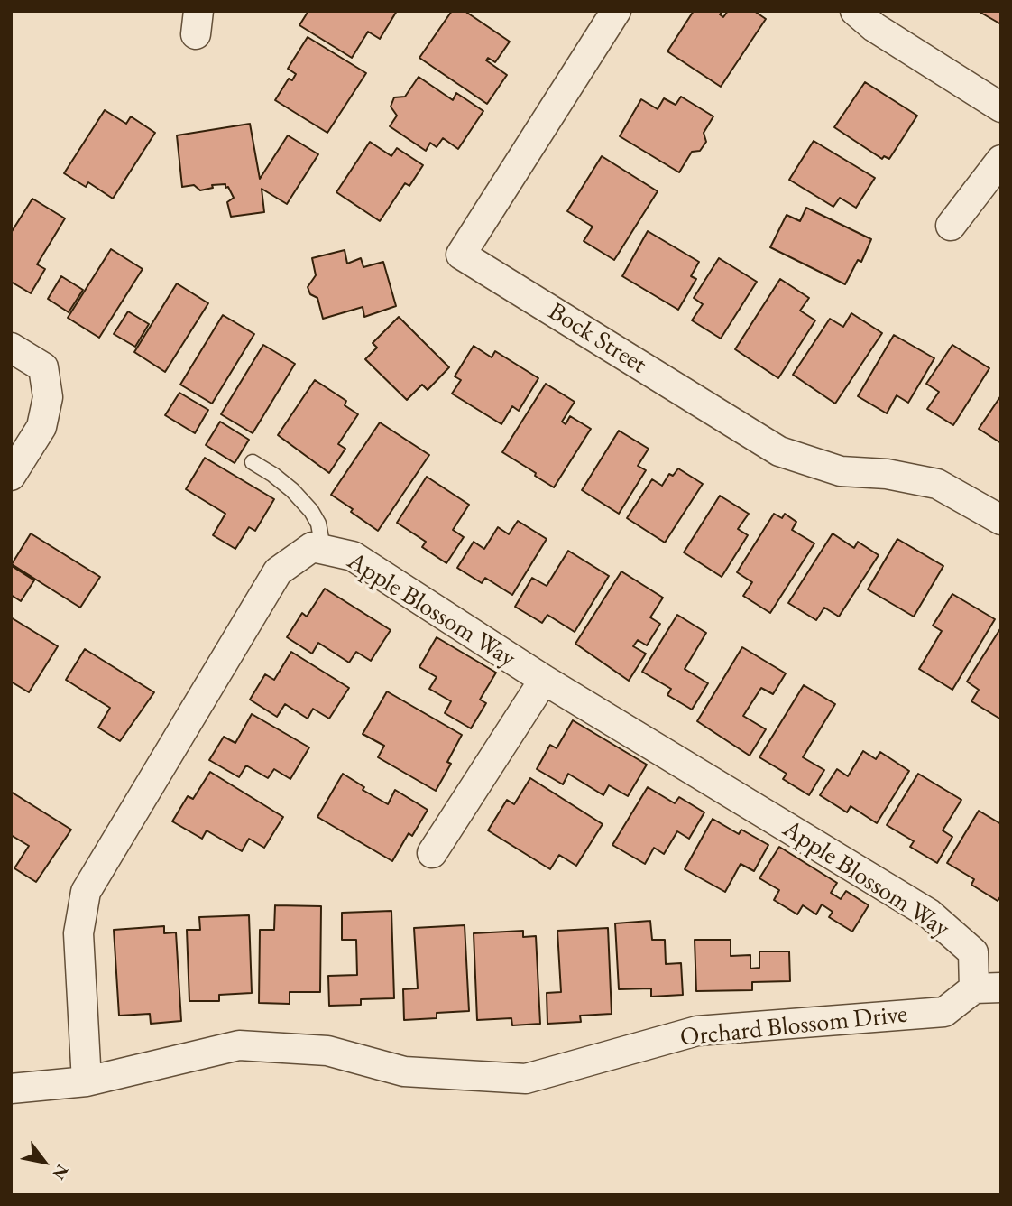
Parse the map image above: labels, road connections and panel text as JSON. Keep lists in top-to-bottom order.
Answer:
{
  "streets": {
    "street": ["Bock Street", "Apple Blossom Way", "Orchard Blossom Drive"]
  },
  "crossings": [
    ["Apple Blossom Way", "Orchard Blossom Drive"]
  ],
  "north": "bottom right"
}
